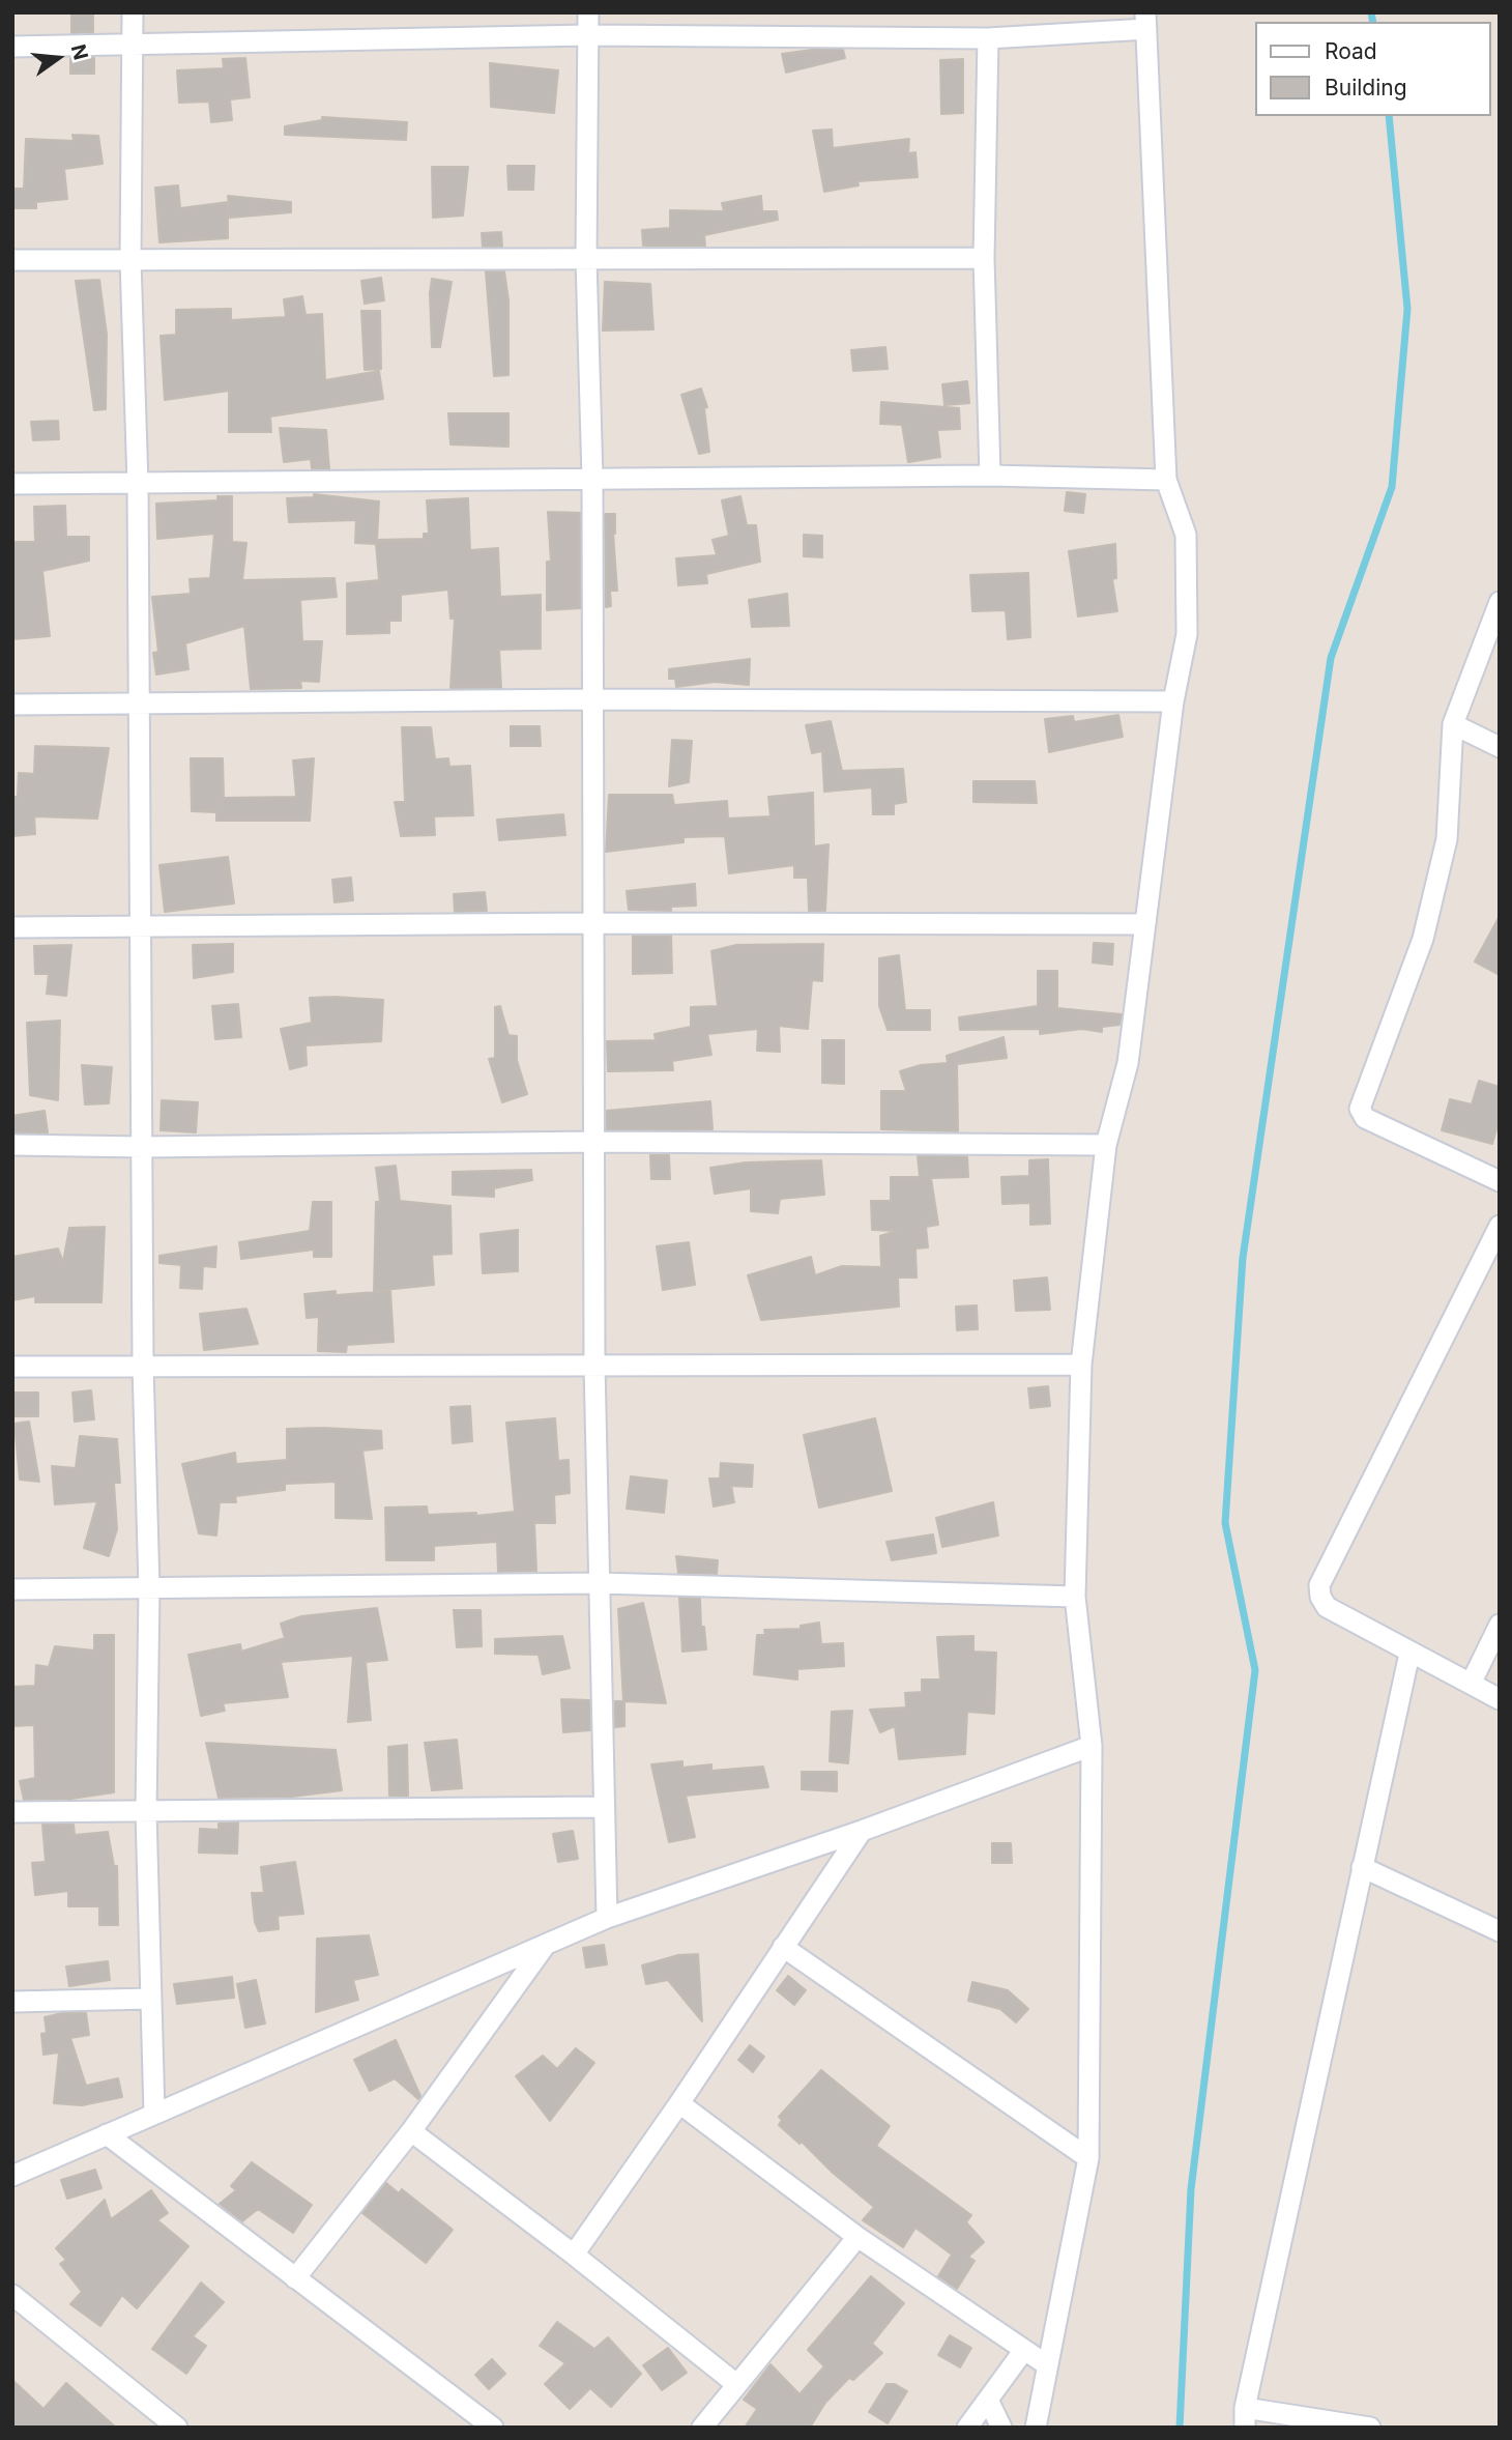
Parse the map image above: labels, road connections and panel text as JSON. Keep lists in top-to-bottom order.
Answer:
{
  "legend": ["Road", "Building"],
  "north": "right"
}
